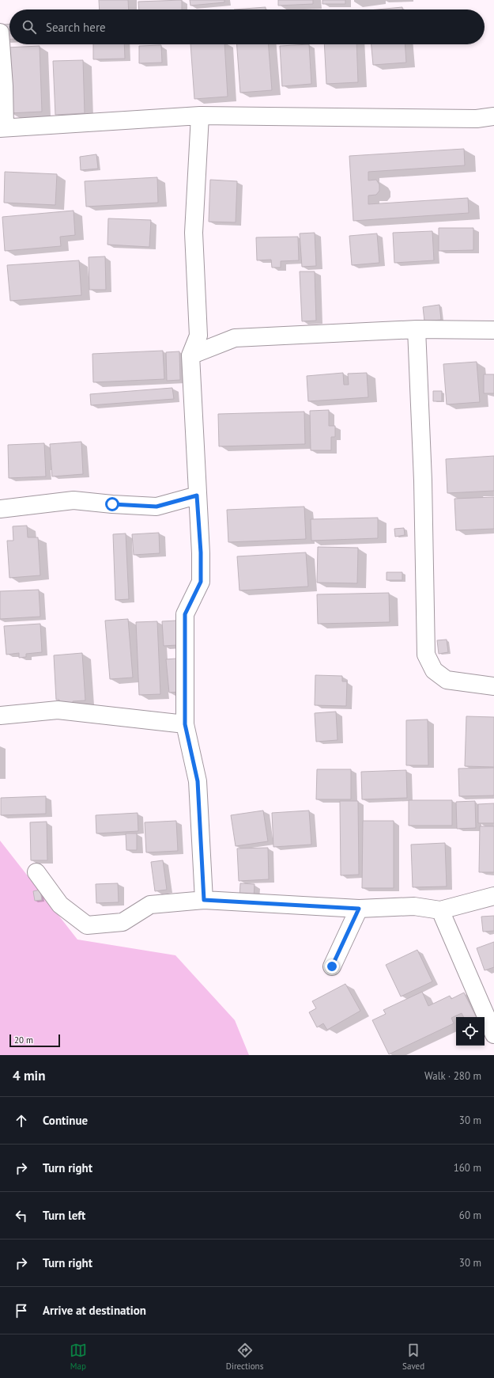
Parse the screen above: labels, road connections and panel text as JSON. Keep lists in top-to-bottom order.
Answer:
{
  "scale_bar": "20 m",
  "page": {
    "search": "Search here",
    "scale": "20 m",
    "heading": ["4 min", "Walk · 280 m"],
    "list": [
      ["Continue", "30 m"],
      ["Turn right", "160 m"],
      ["Turn left", "60 m"],
      ["Turn right", "30 m"],
      "Arrive at destination"
    ],
    "nav": ["Map", "Directions", "Saved"]
  }
}
